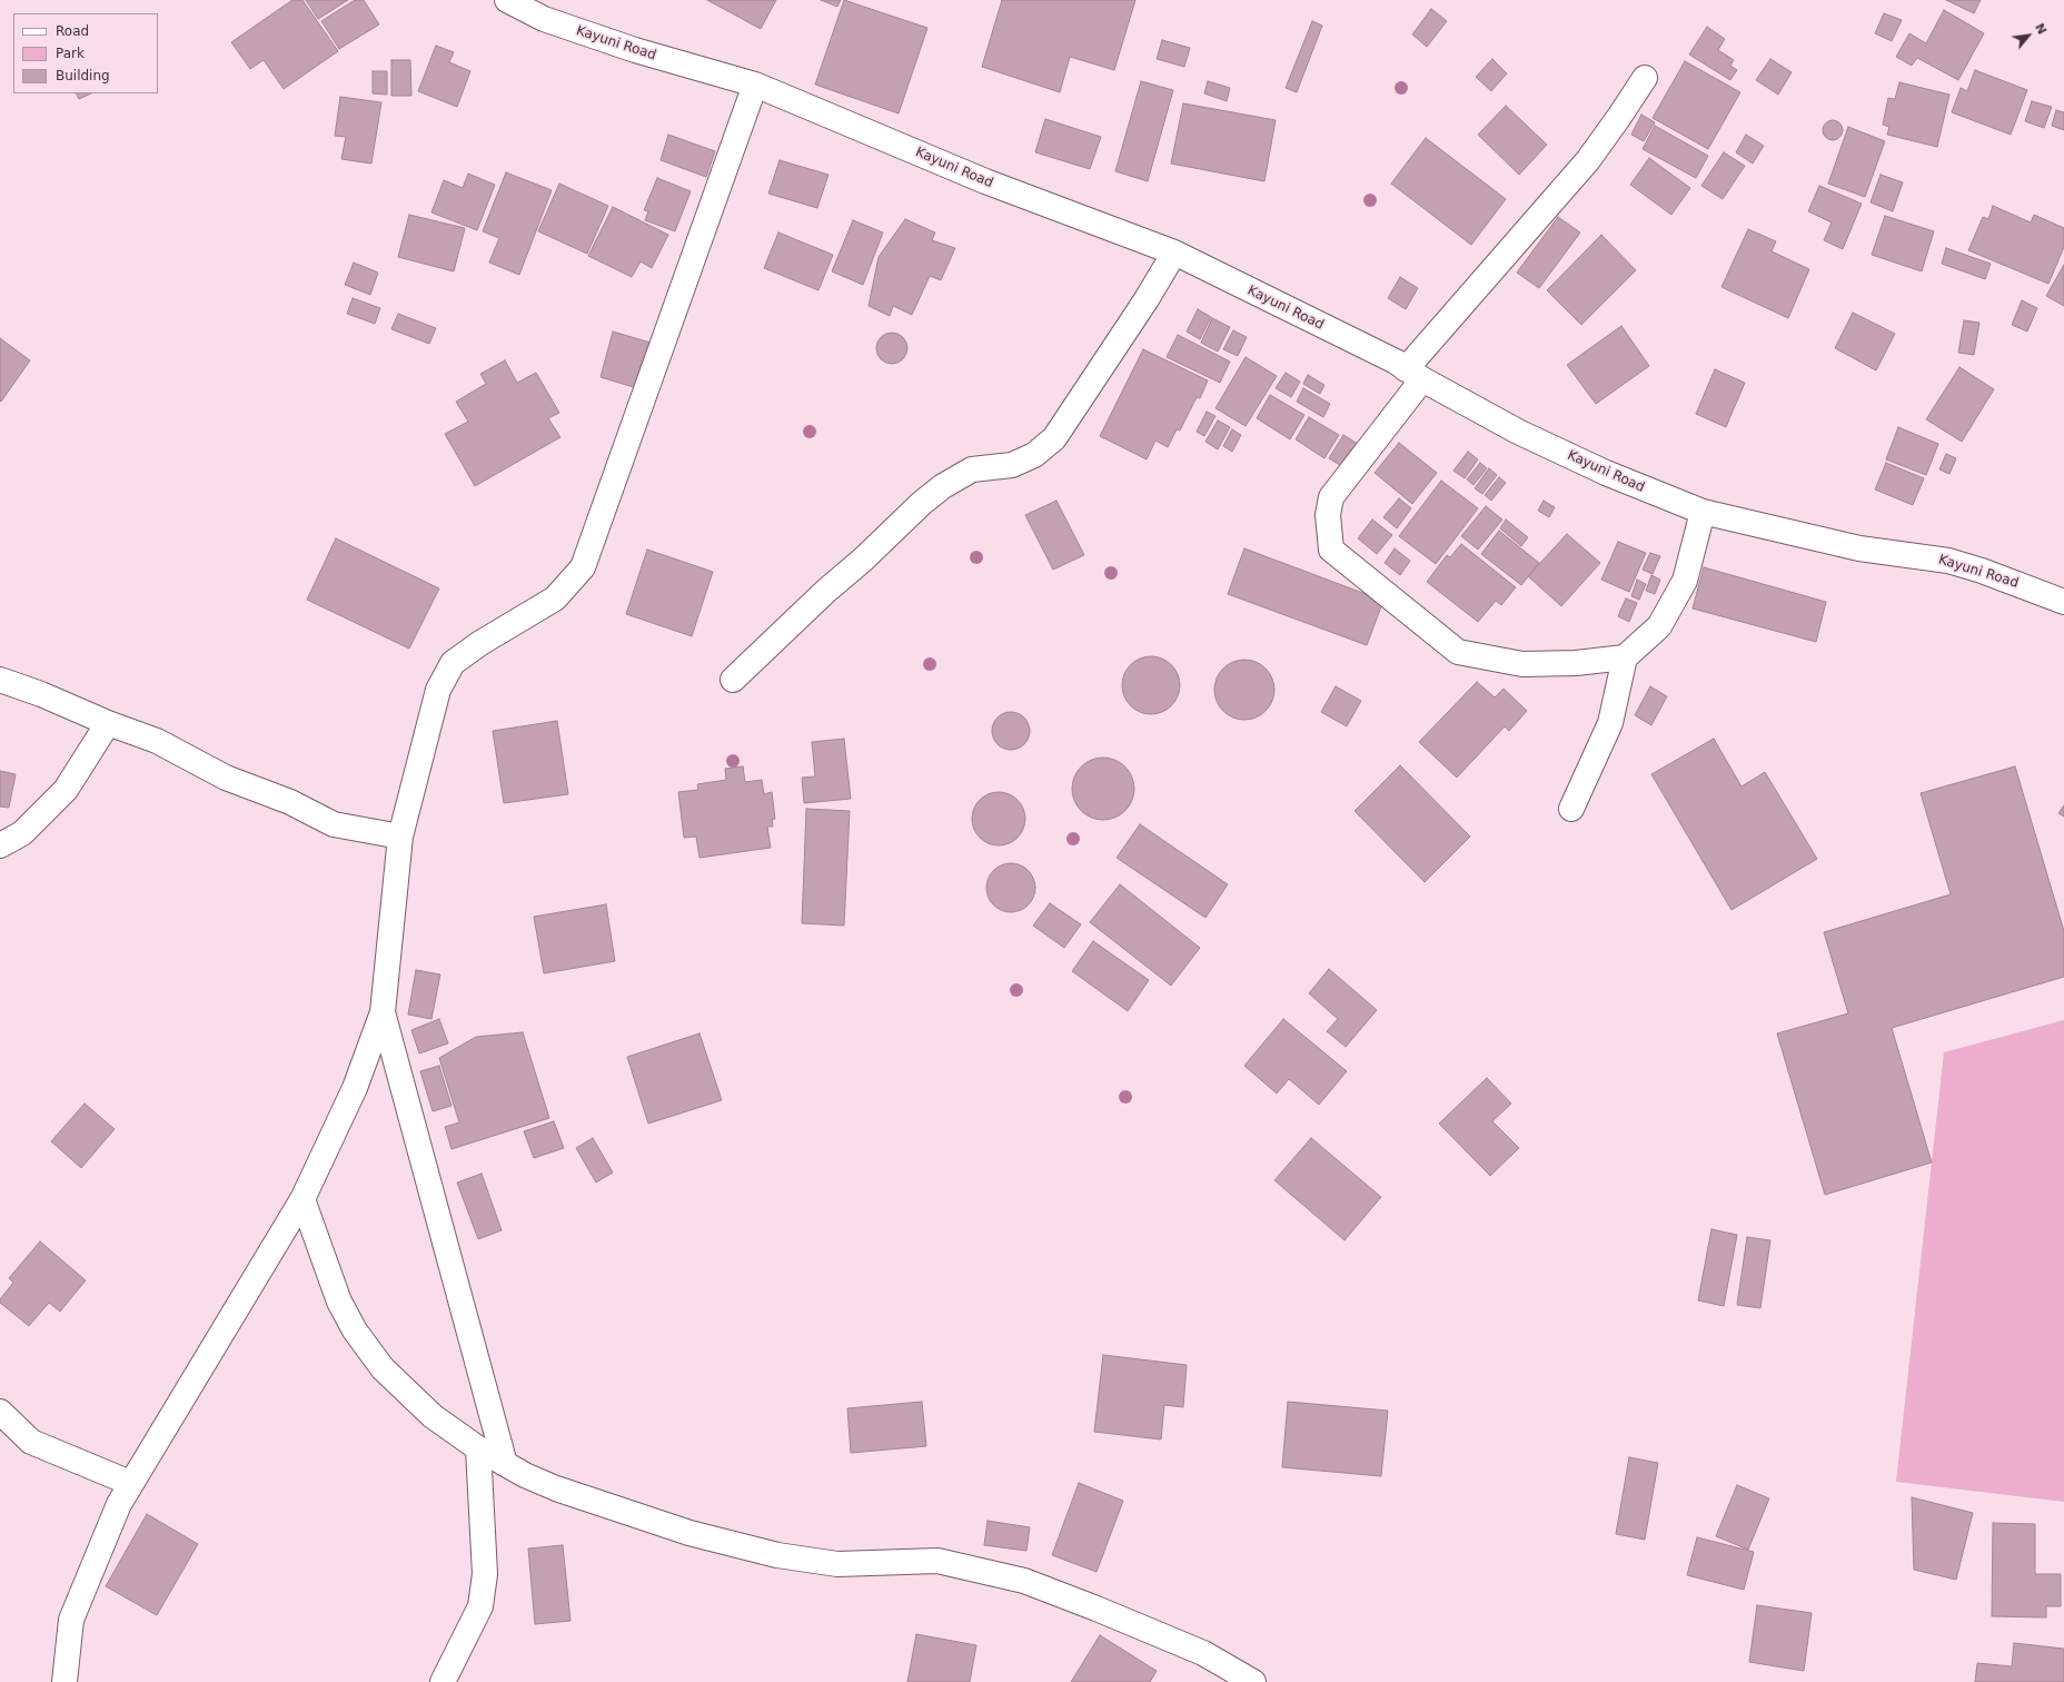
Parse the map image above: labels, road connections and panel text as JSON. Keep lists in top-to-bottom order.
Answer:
{
  "streets": {
    "street": ["Kayuni Road"]
  },
  "legend": ["Road", "Park", "Building"],
  "north": "top right"
}
